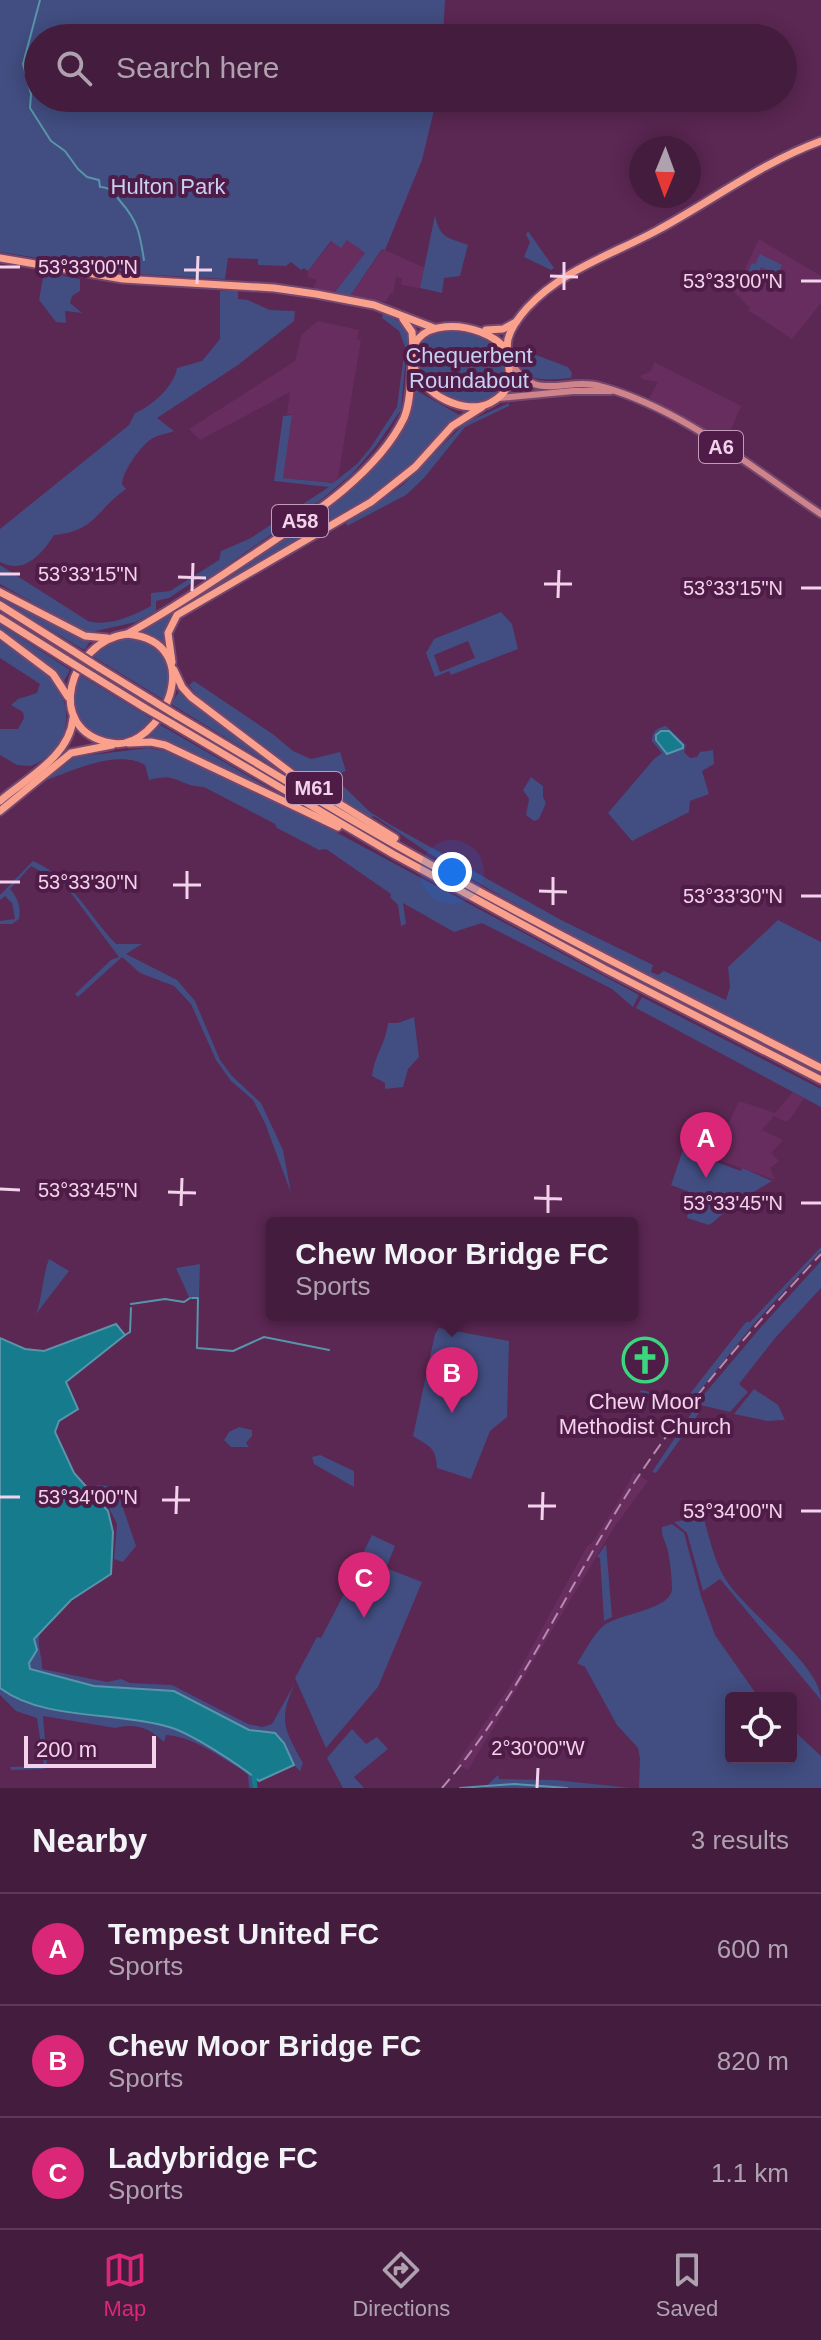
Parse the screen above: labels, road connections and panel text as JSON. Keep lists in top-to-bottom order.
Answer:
{
  "streets": {
    "highway": ["A58", "M61"],
    "main road": ["A6"]
  },
  "crossings": [
    ["A6", "A58"],
    ["A58", "M61"]
  ],
  "parks": ["Hulton Park", "Chequerbent Roundabout"],
  "places": {
    "church": ["Chew Moor Methodist Church"]
  },
  "scale_bar": "200 m",
  "north": "bottom",
  "page": {
    "search": "Search here",
    "pins": ["A", "B", "C"],
    "popup": ["Chew Moor Bridge FC", "Sports"],
    "scale": "200 m",
    "heading": ["Nearby", "3 results"],
    "list": [
      {
        "mark": "A",
        "name": "Tempest United FC",
        "note": "Sports",
        "value": "600 m"
      },
      {
        "mark": "B",
        "name": "Chew Moor Bridge FC",
        "note": "Sports",
        "value": "820 m"
      },
      {
        "mark": "C",
        "name": "Ladybridge FC",
        "note": "Sports",
        "value": "1.1 km"
      }
    ],
    "nav": ["Map", "Directions", "Saved"]
  },
  "coordinates": [
    "53°33'00\"N",
    "53°33'15\"N",
    "53°33'30\"N",
    "53°33'45\"N",
    "53°34'00\"N",
    "2°30'00\"W"
  ]
}
